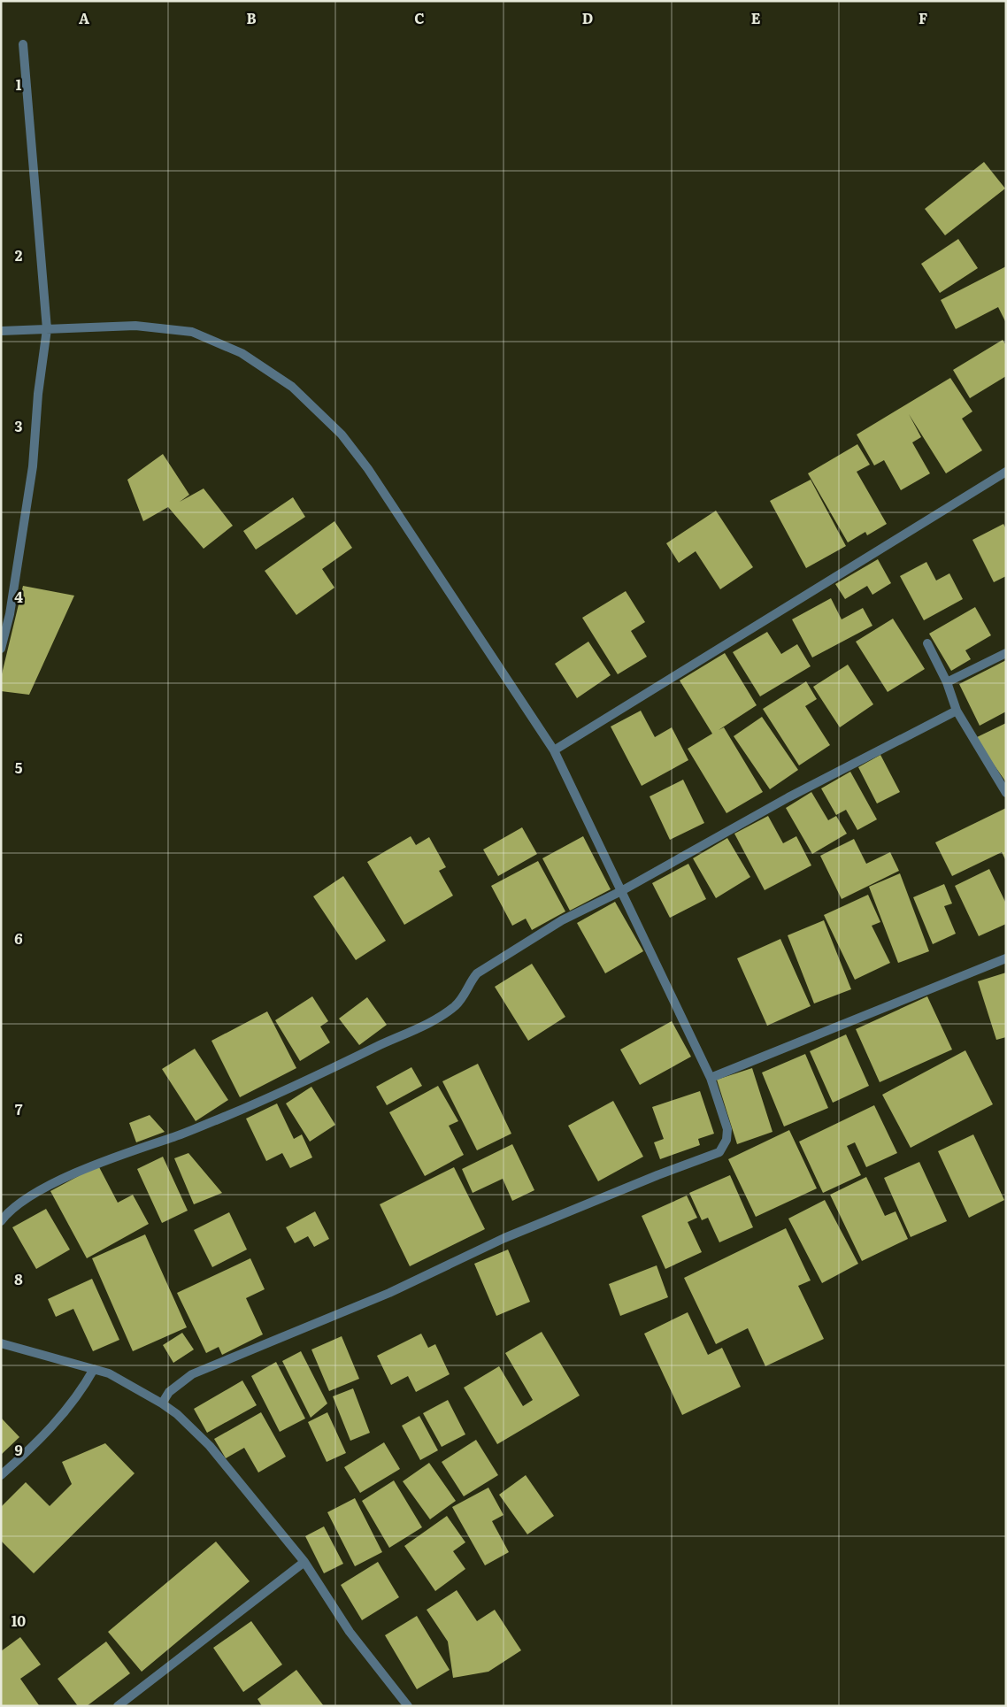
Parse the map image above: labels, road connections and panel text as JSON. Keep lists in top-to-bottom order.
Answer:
{
  "grid": {
    "columns": [
      "A",
      "B",
      "C",
      "D",
      "E",
      "F"
    ],
    "rows": [
      "1",
      "2",
      "3",
      "4",
      "5",
      "6",
      "7",
      "8",
      "9",
      "10"
    ]
  }
}
